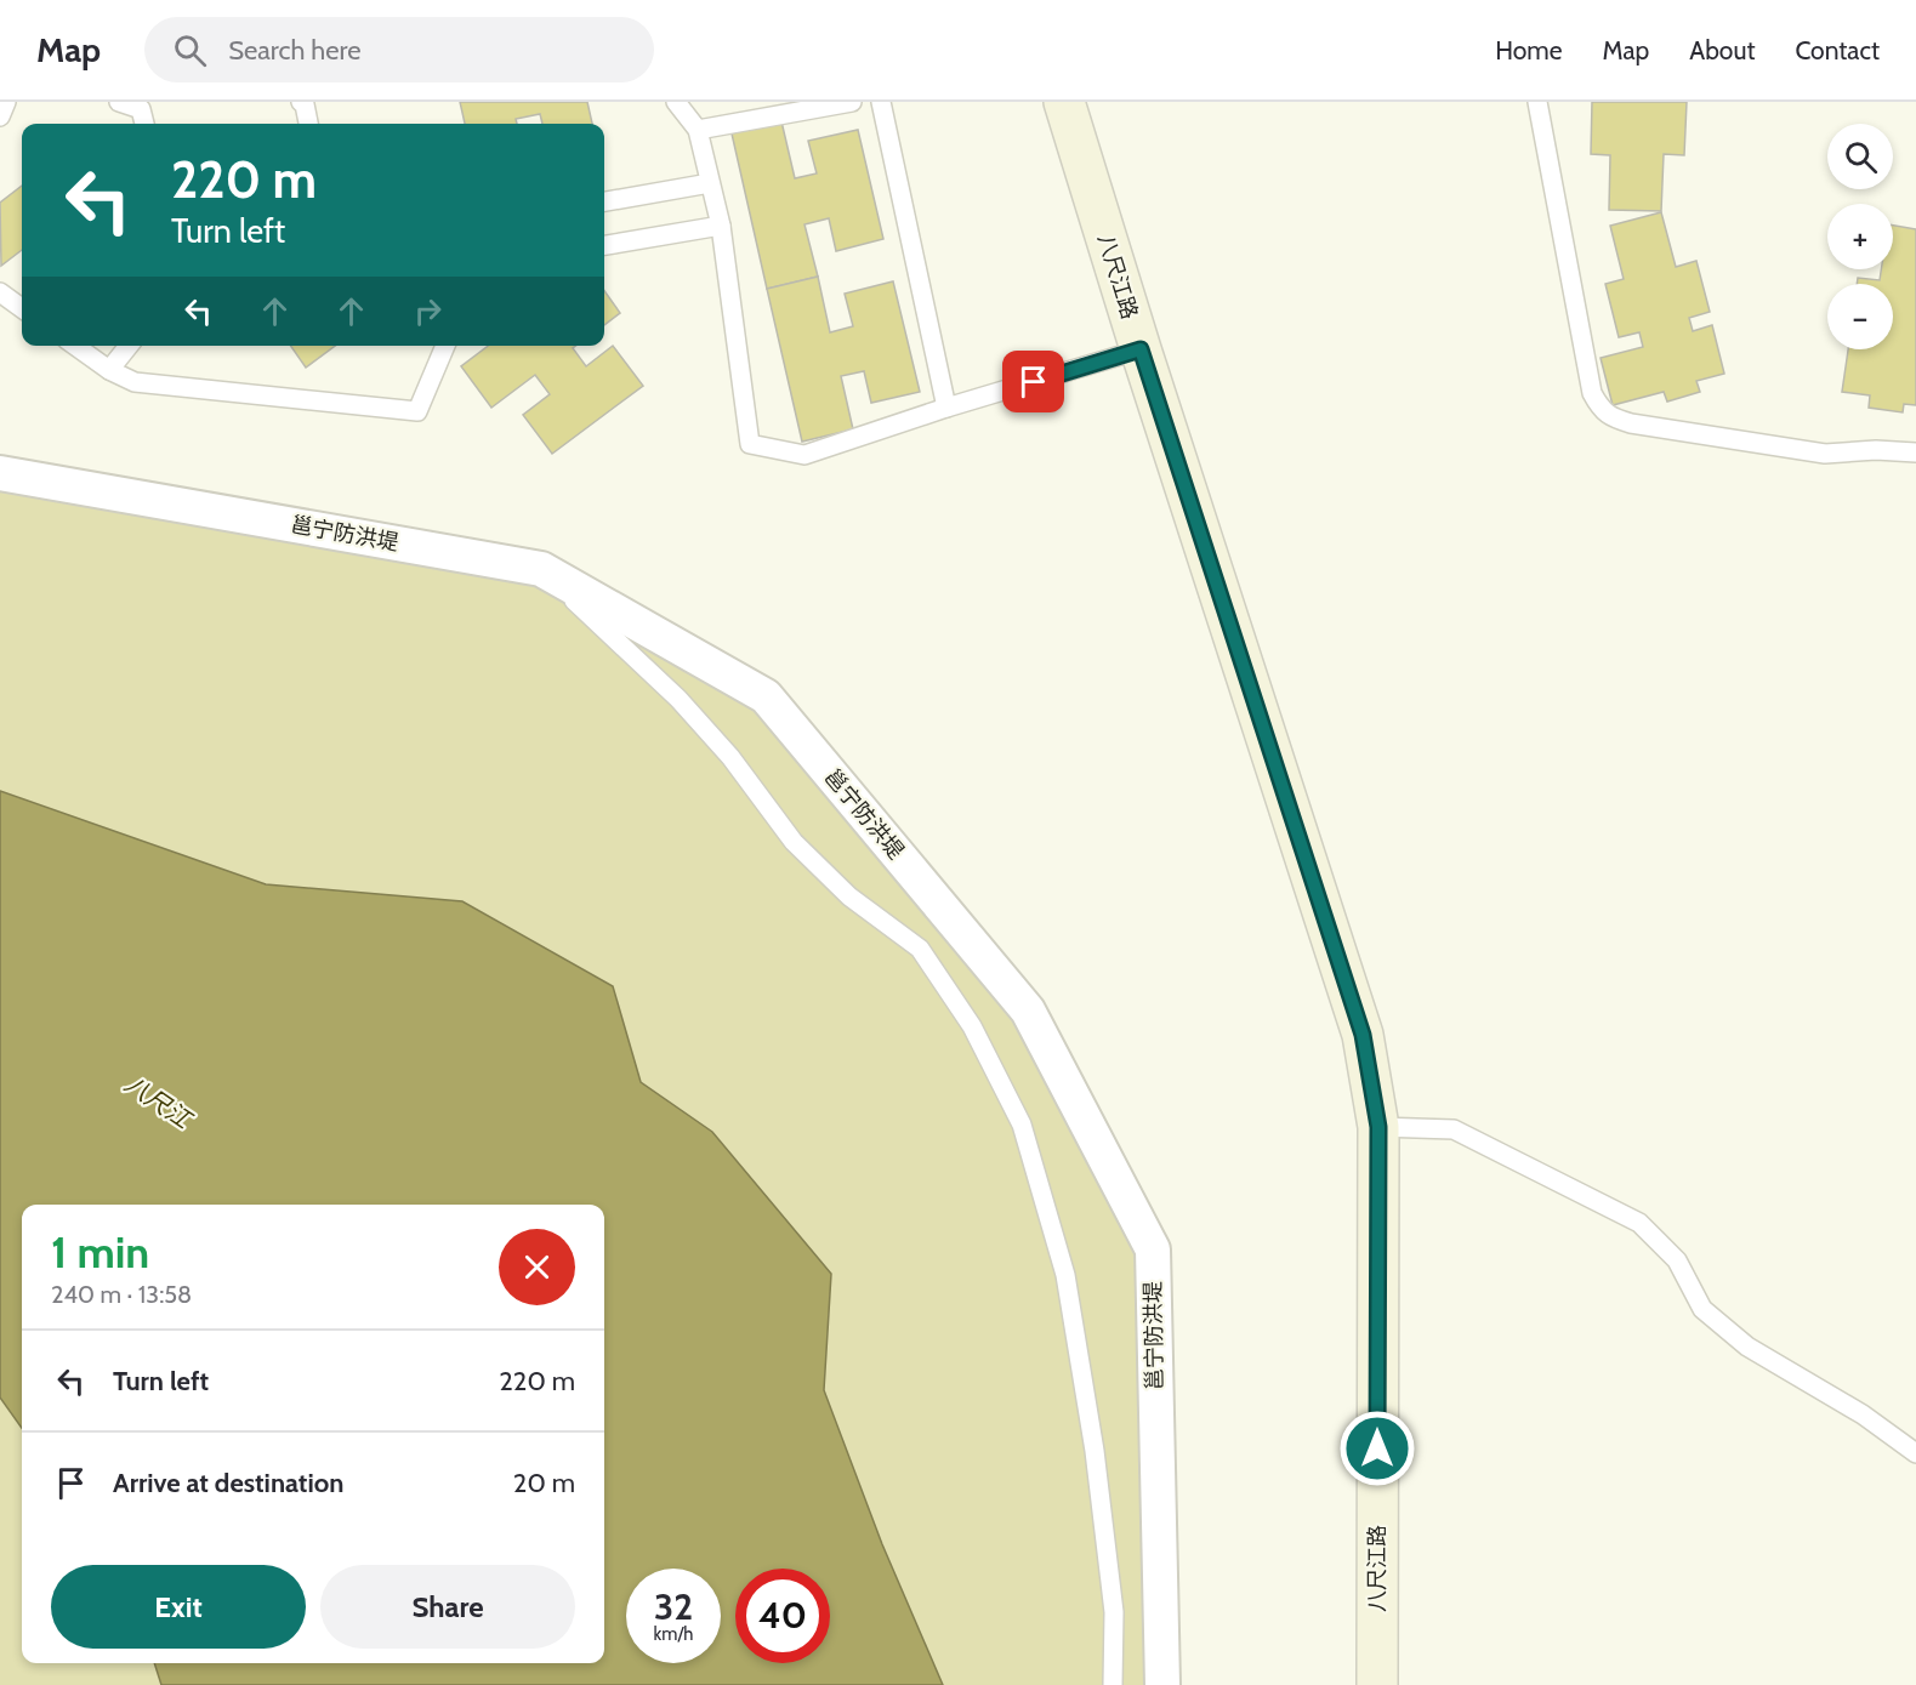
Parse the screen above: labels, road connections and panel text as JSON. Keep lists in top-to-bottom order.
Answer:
{
  "streets": {
    "street": ["八尺江路", "邕宁防洪堤"]
  },
  "water": ["八尺江"],
  "page": {
    "header": "Map",
    "search": "Search here",
    "nav": [
      "Home",
      "Map",
      "About",
      "Contact"
    ],
    "map_buttons": ["+", "−"],
    "turn": ["220 m", "Turn left"],
    "heading": ["1 min", "240 m · 13:58"],
    "list": [
      {
        "name": "Turn left",
        "value": "220 m"
      },
      {
        "name": "Arrive at destination",
        "value": "20 m"
      }
    ],
    "buttons": ["Exit", "Share"],
    "speed": "32 km/h",
    "limit": "40"
  }
}
